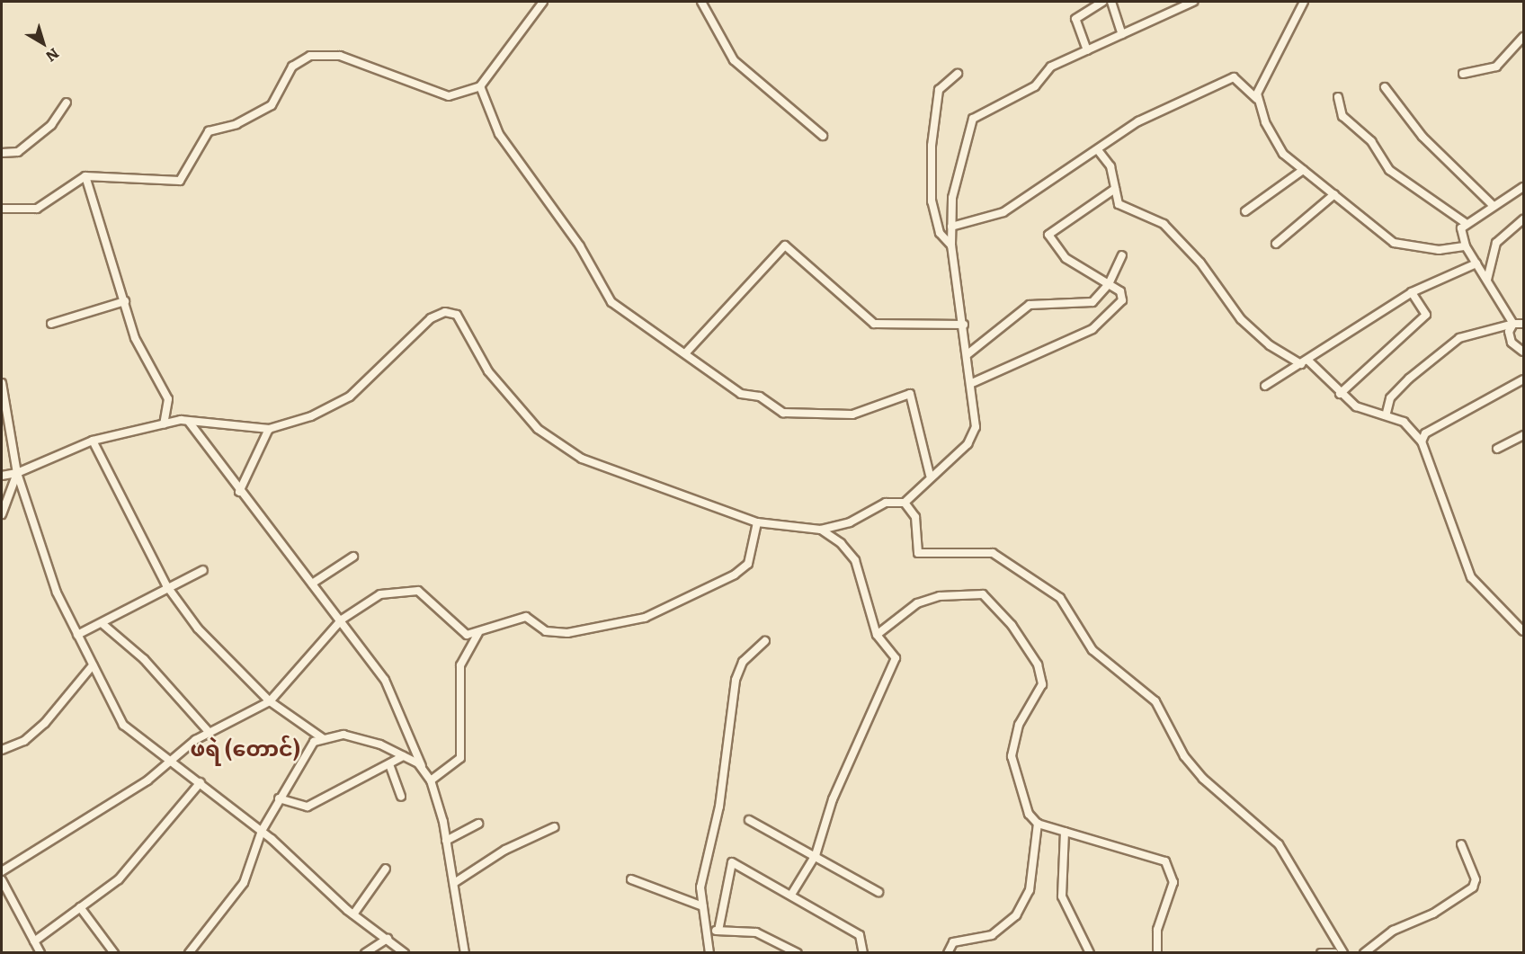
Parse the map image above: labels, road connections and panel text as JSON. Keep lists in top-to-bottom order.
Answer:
{
  "districts": ["ဖရဲ (တောင်)"],
  "north": "bottom right"
}
